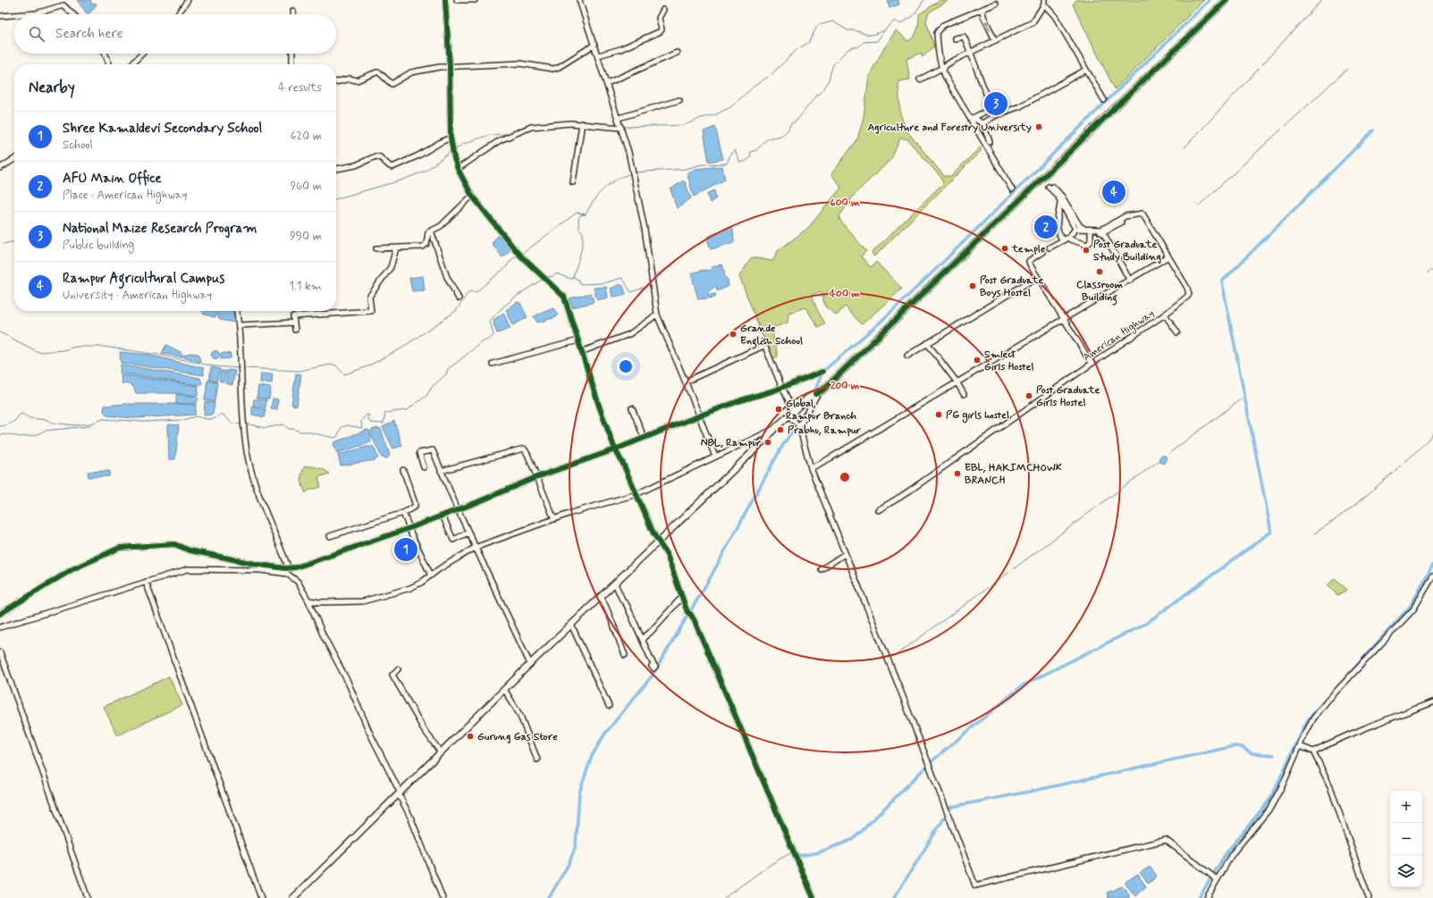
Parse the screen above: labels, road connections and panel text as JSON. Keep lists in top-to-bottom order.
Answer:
{
  "streets": {
    "street": ["American Highway"]
  },
  "places": [
    "Agriculture and Forestry University",
    "temple",
    "Post Graduate Study Building",
    "Classroom Building",
    "Post Graduate Boys Hostel",
    "Grande English School",
    "Smlect Girls Hostel",
    "Post Graduate Girls Hostel",
    "Global, Rampur Branch",
    "PG girls hostel",
    "Prabhu, Rampur",
    "NBL, Rampur",
    "EBL, HAKIMCHOWK BRANCH",
    "Gurung Gas Store"
  ],
  "page": {
    "search": "Search here",
    "heading": ["Nearby", "4 results"],
    "pins": [
      "3",
      "4",
      "2",
      "1"
    ],
    "list": [
      {
        "mark": "1",
        "name": "Shree Kamaldevi Secondary School",
        "note": "School",
        "value": "620 m"
      },
      {
        "mark": "2",
        "name": "AFU Main Office",
        "note": "Place · American Highway",
        "value": "960 m"
      },
      {
        "mark": "3",
        "name": "National Maize Research Program",
        "note": "Public building",
        "value": "990 m"
      },
      {
        "mark": "4",
        "name": "Rampur Agricultural Campus",
        "note": "University · American Highway",
        "value": "1.1 km"
      }
    ],
    "map_buttons": ["+", "−"]
  },
  "rings": ["600 m", "400 m", "200 m"]
}
